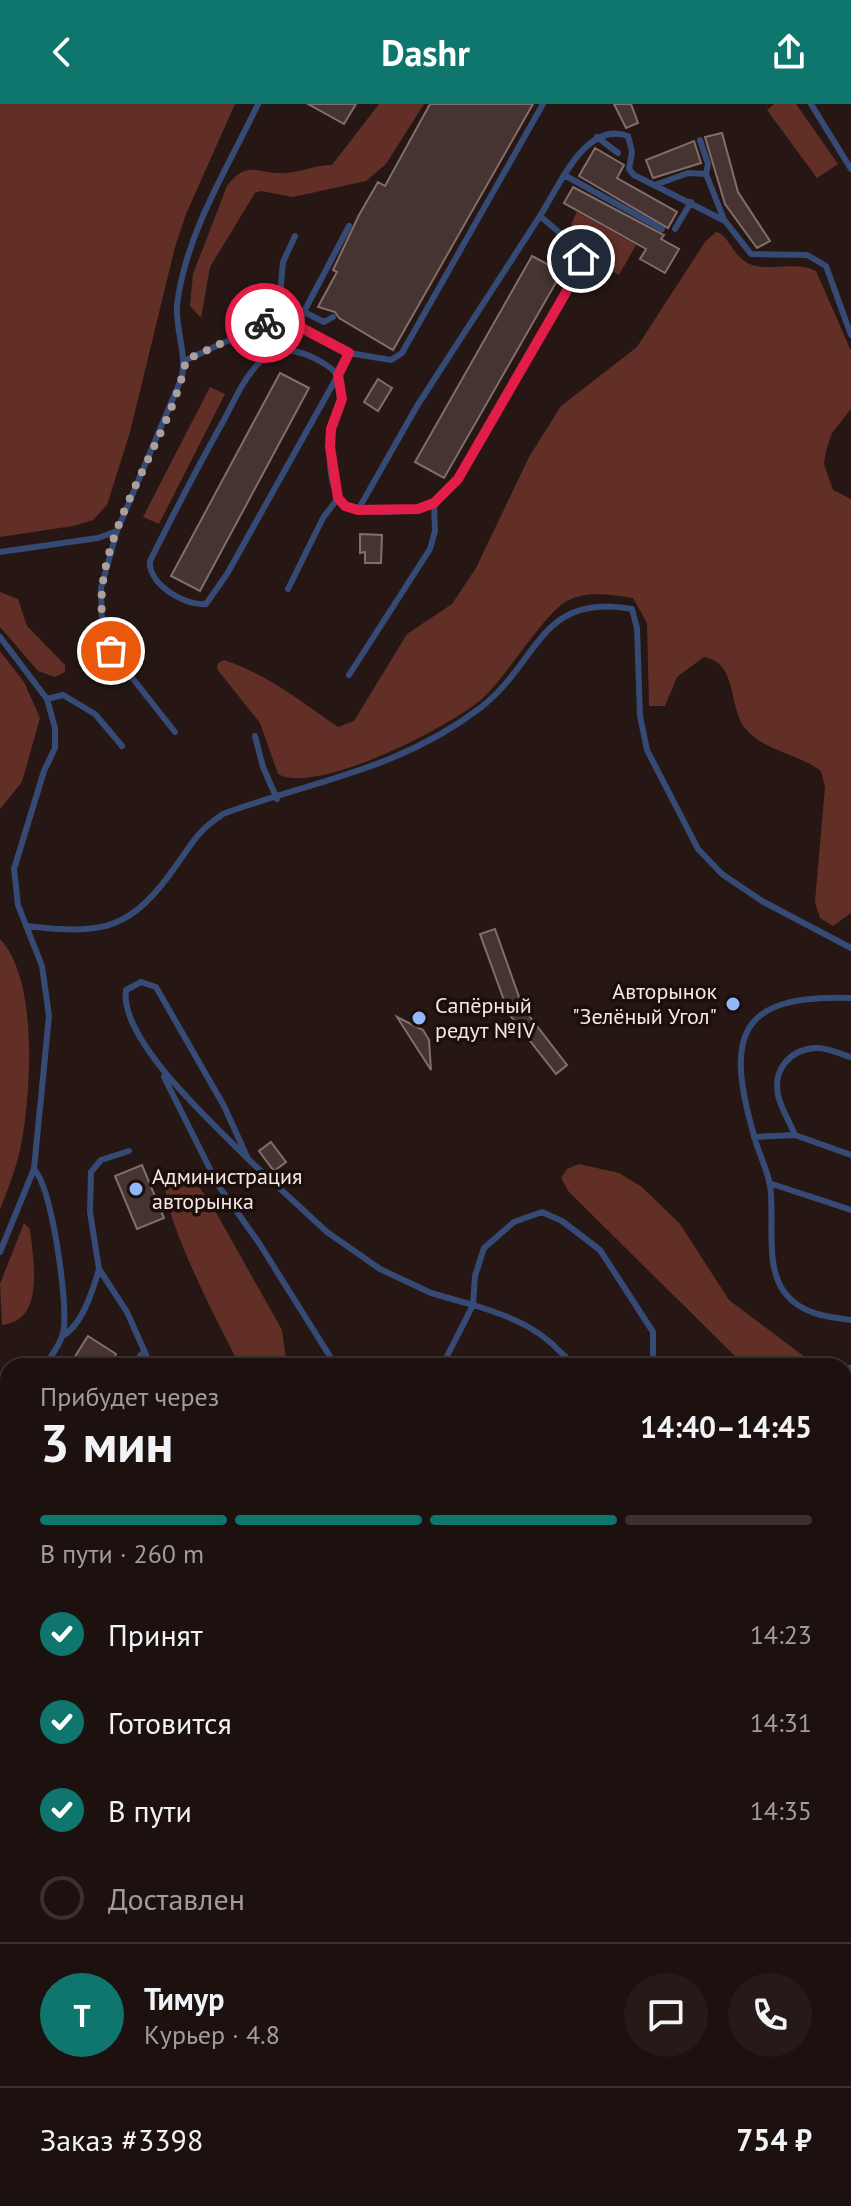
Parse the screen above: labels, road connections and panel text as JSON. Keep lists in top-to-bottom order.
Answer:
{
  "places": ["Авторынок \"Зелёный Угол\"", "Сапёрный редут №IV", "Администрация авторынка"],
  "page": {
    "header": "Dashr",
    "heading": ["3 мин", "Прибудет через", "14:40–14:45"],
    "panel": [
      "Тимур",
      "Курьер · 4.8",
      "Заказ #3398",
      "754 ₽"
    ],
    "bar": "В пути · 260 m",
    "list": [
      ["Принят", "14:23"],
      ["Готовится", "14:31"],
      ["В пути", "14:35"],
      "Доставлен"
    ],
    "round": "Т"
  }
}
